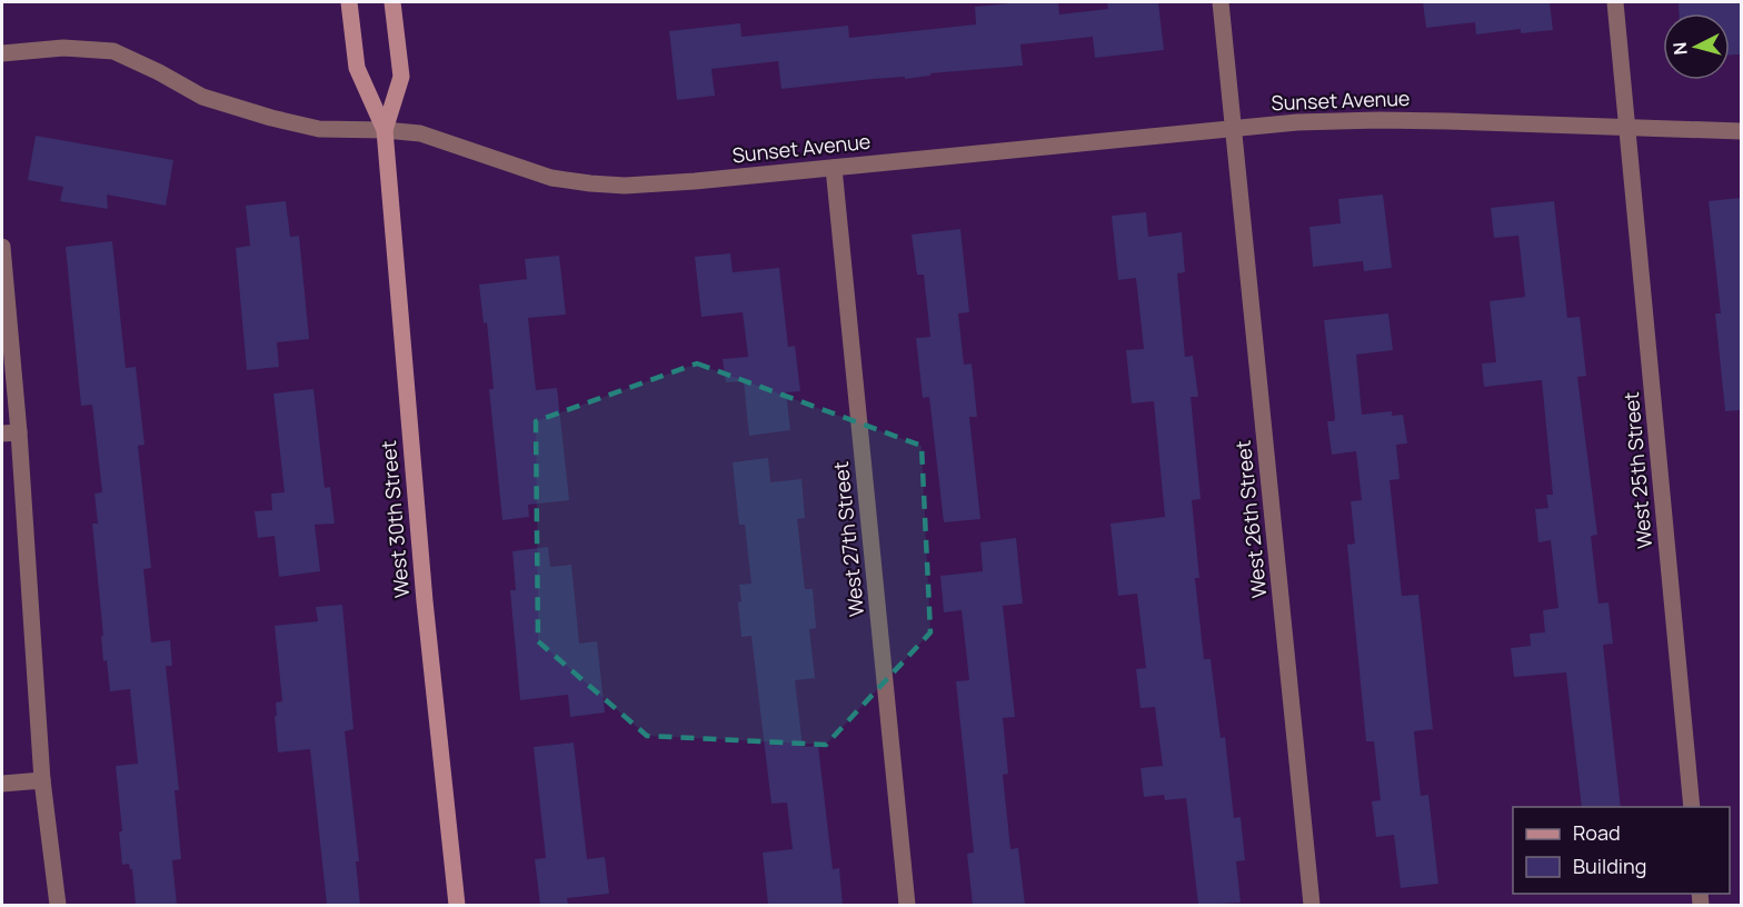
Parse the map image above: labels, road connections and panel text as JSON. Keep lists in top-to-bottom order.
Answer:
{
  "streets": {
    "main road": ["West 30th Street"],
    "street": [
      "Sunset Avenue",
      "West 25th Street",
      "West 26th Street",
      "West 27th Street"
    ]
  },
  "crossings": [
    ["Sunset Avenue", "West 25th Street"],
    ["Sunset Avenue", "West 30th Street"],
    ["Sunset Avenue", "West 26th Street"],
    ["Sunset Avenue", "West 27th Street"]
  ],
  "legend": ["Road", "Building"],
  "north": "left"
}
